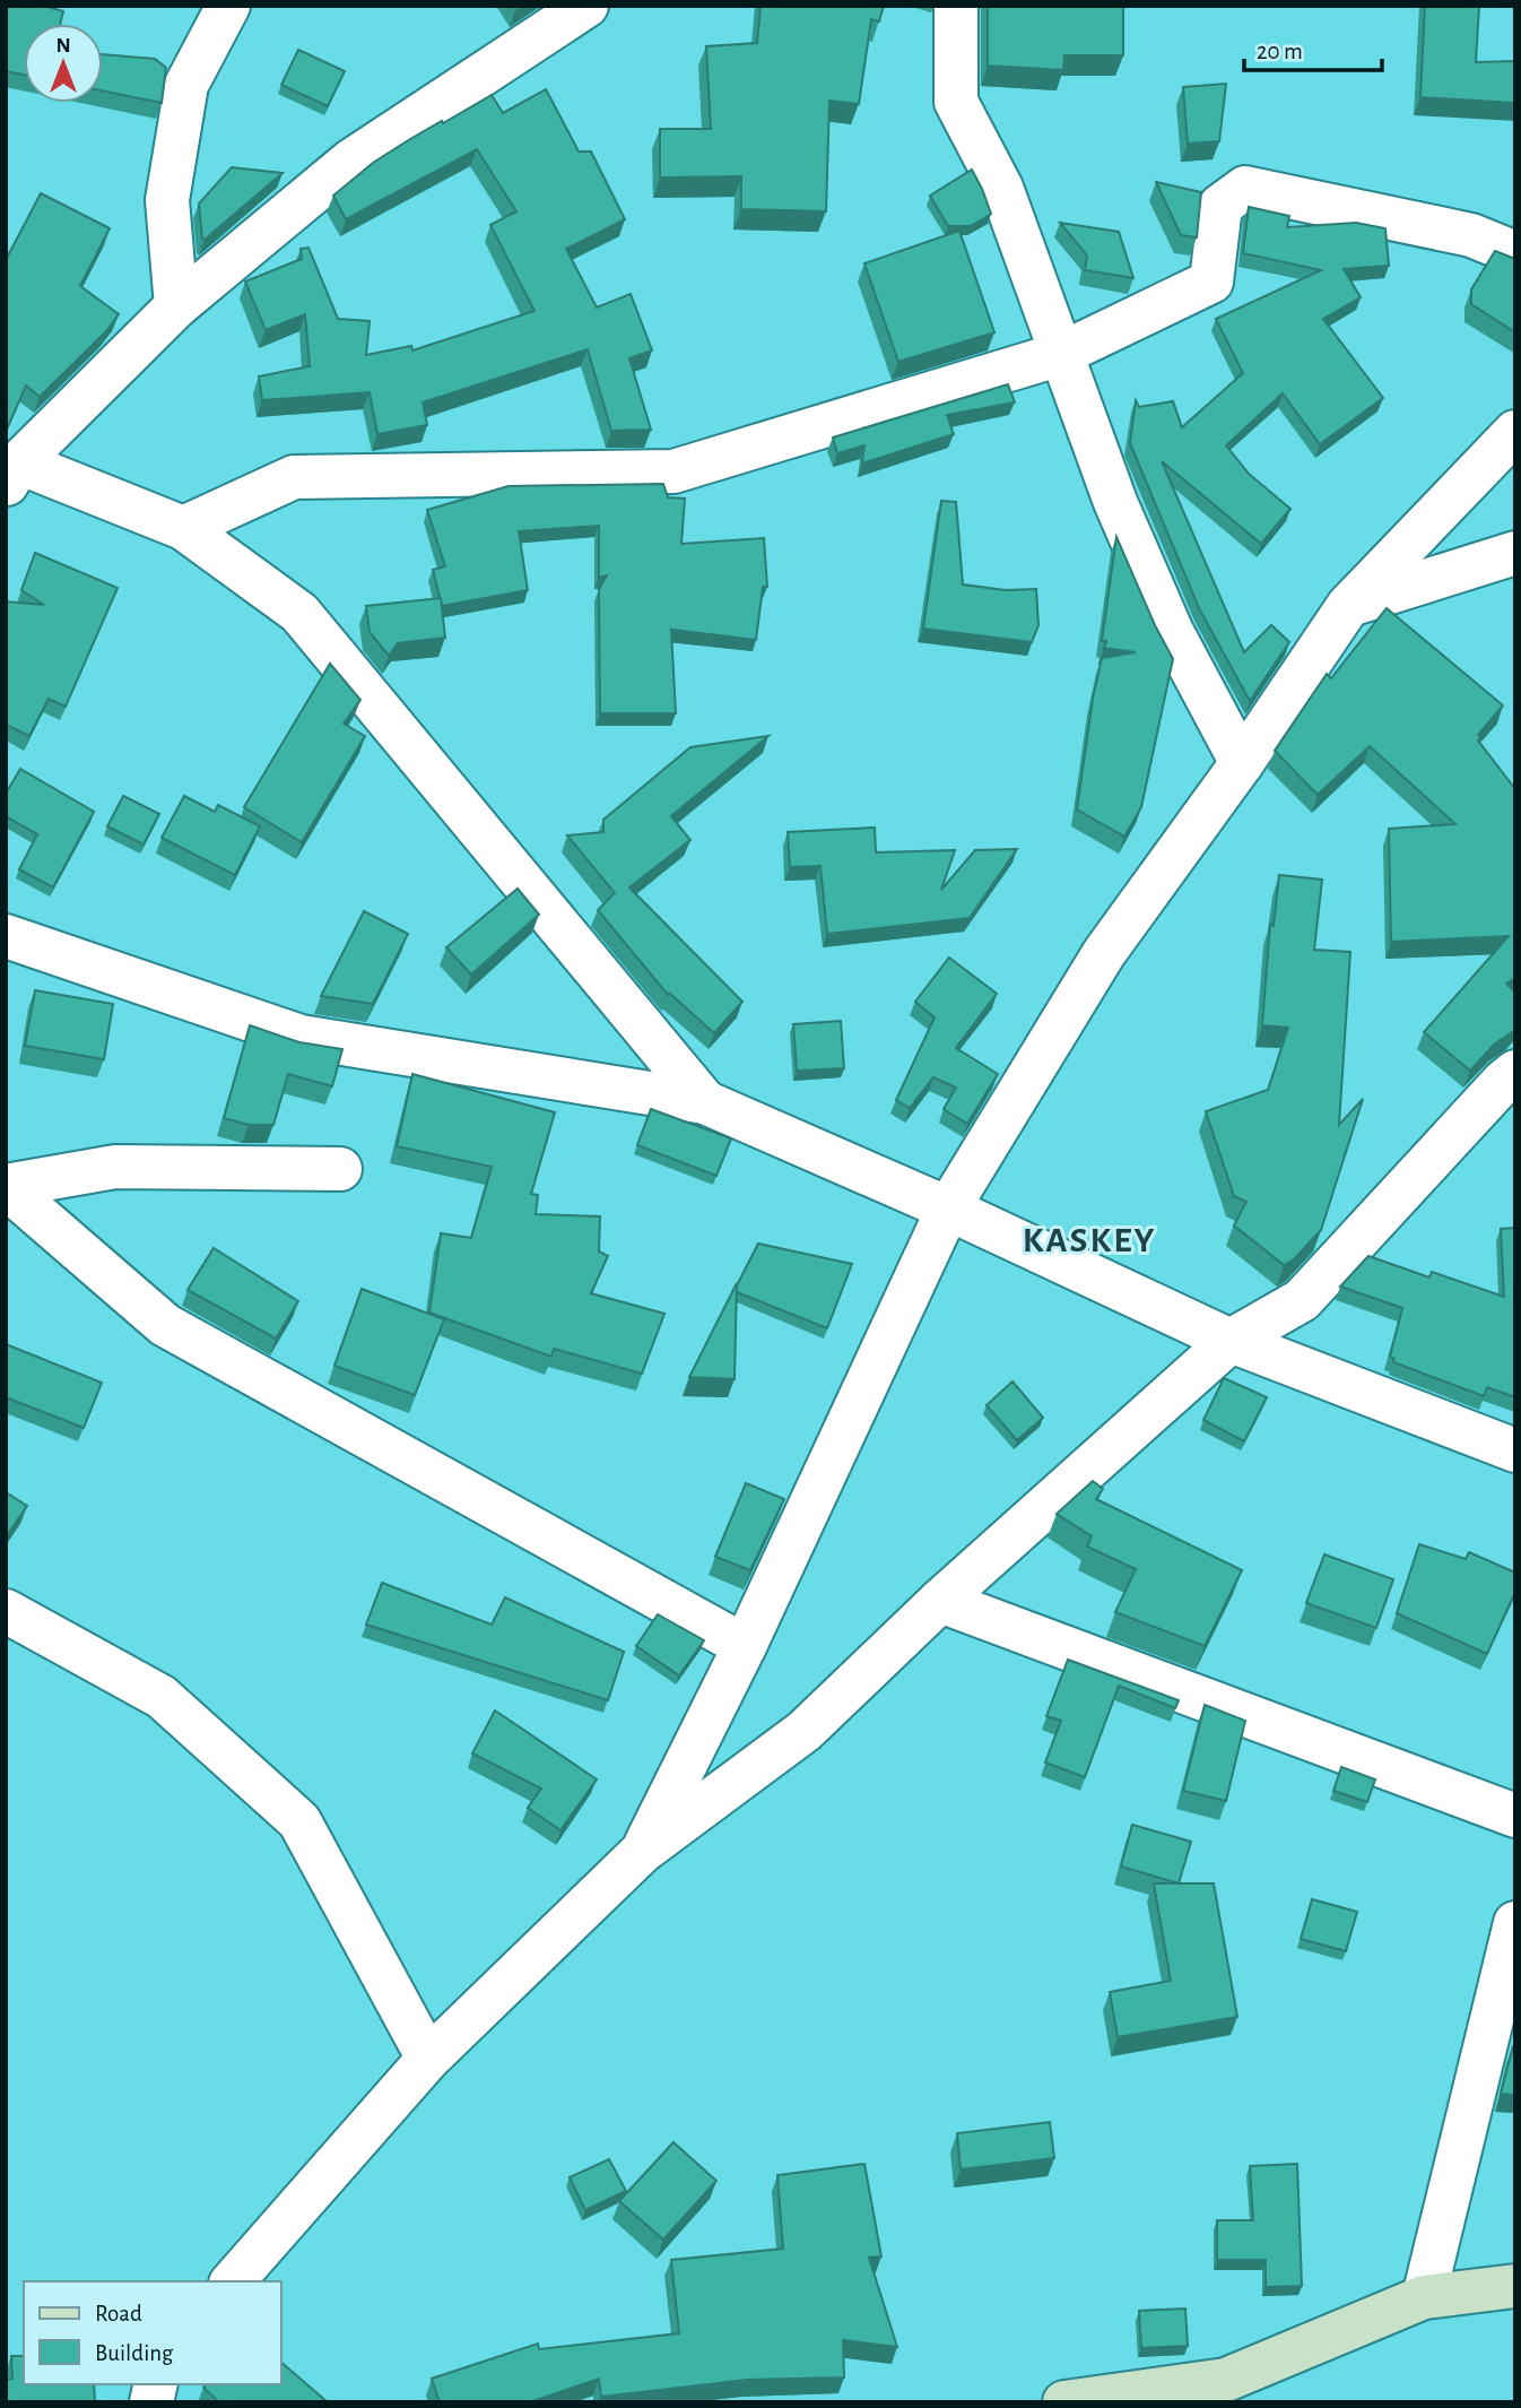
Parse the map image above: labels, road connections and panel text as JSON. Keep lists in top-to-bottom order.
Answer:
{
  "districts": ["KASKEY"],
  "legend": ["Road", "Building"],
  "scale_bar": "20 m",
  "north": "top"
}
